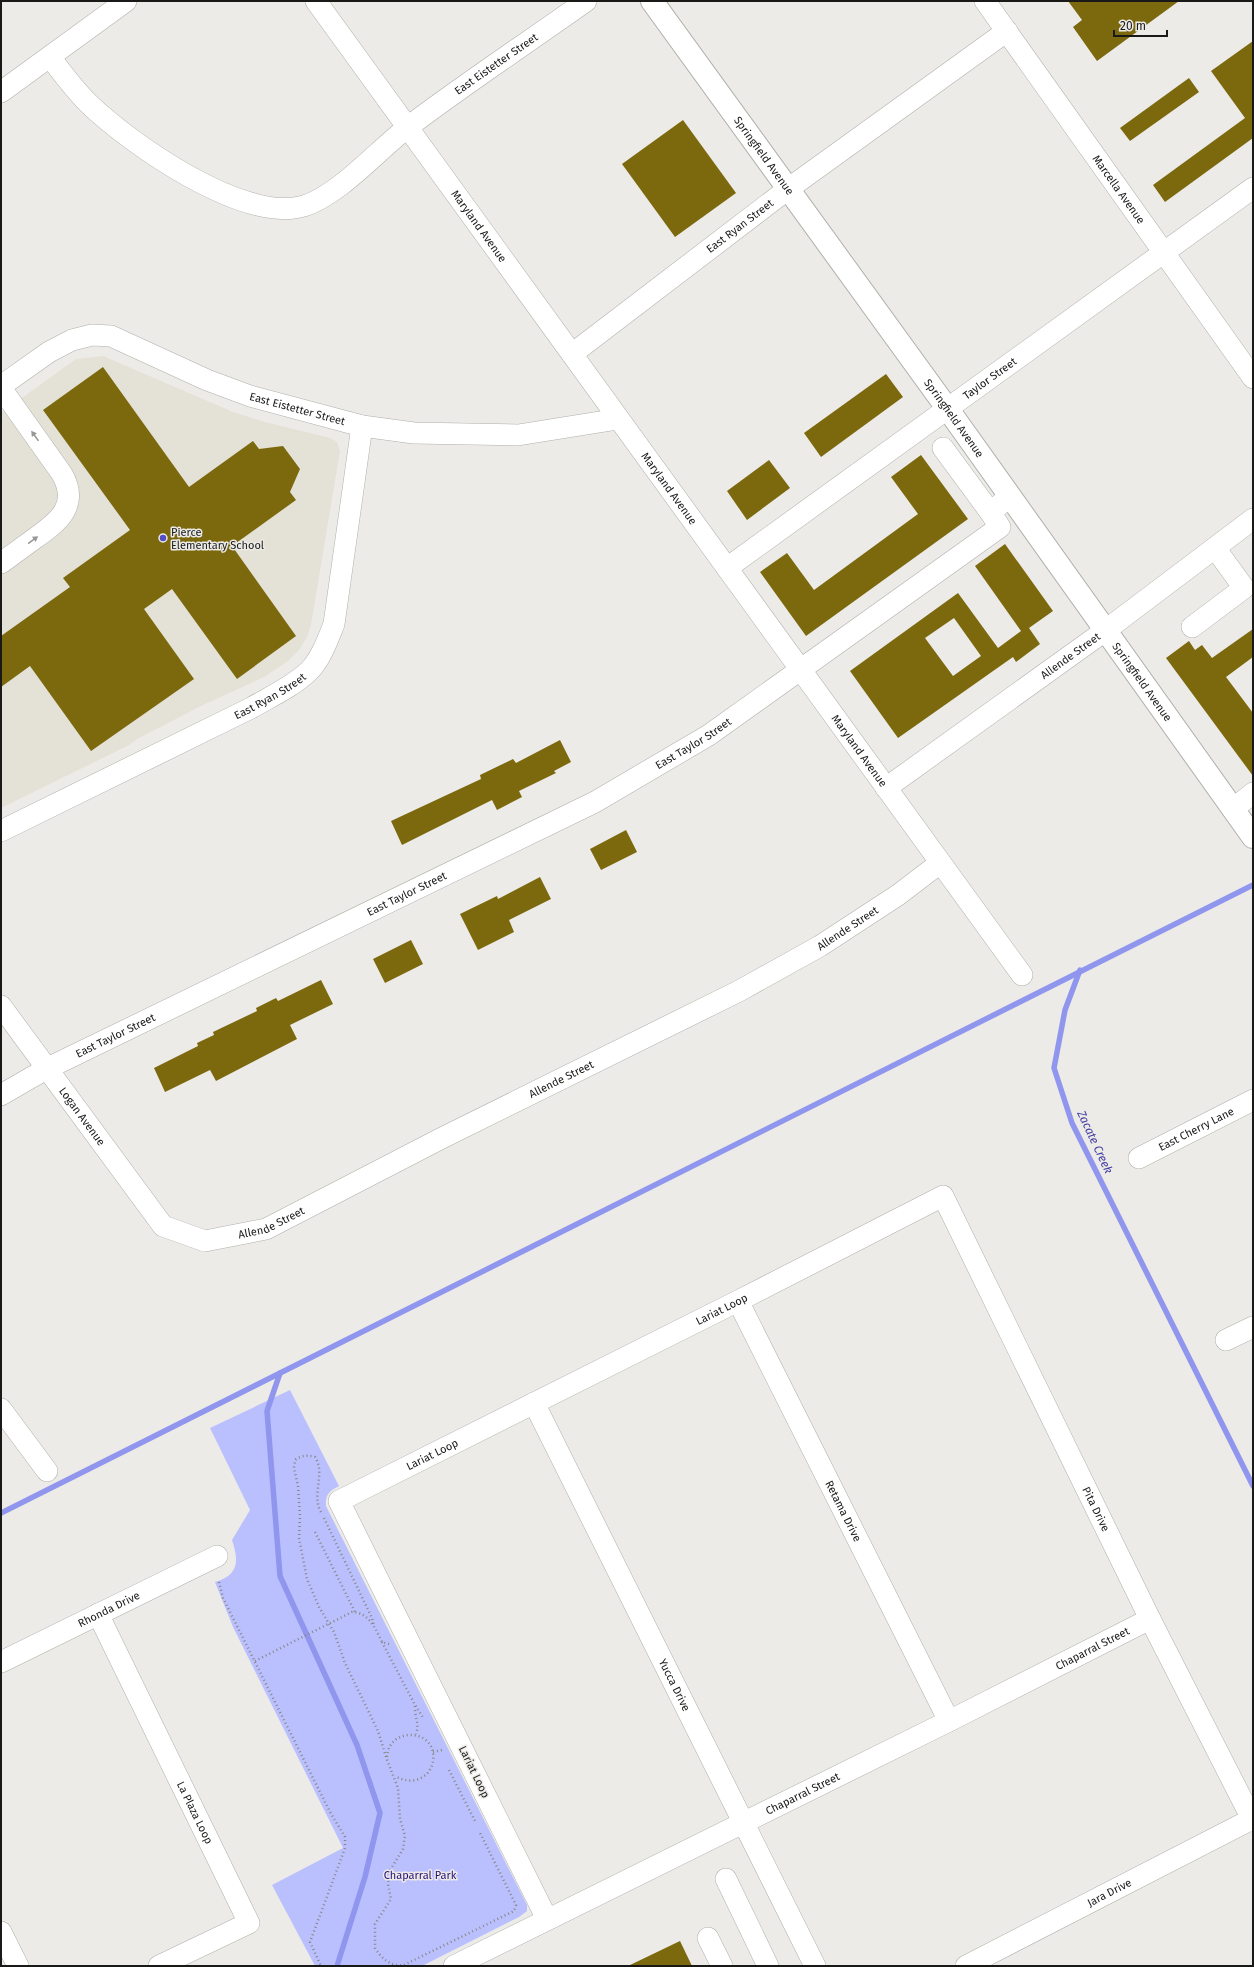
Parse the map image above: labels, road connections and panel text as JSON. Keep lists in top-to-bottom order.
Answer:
{
  "streets": {
    "main road": ["Springfield Avenue"],
    "street": [
      "East Eistetter Street",
      "Marcella Avenue",
      "Maryland Avenue",
      "East Ryan Street",
      "Taylor Street",
      "Allende Street",
      "East Taylor Street",
      "Logan Avenue",
      "East Cherry Lane",
      "Lariat Loop",
      "Pita Drive",
      "Retama Drive",
      "Rhonda Drive",
      "Chaparral Street",
      "Yucca Drive",
      "La Plaza Loop",
      "Jara Drive"
    ]
  },
  "crossings": [
    ["East Eistetter Street", "Maryland Avenue"],
    ["East Eistetter Street", "East Ryan Street"],
    ["Springfield Avenue", "East Ryan Street"],
    ["Springfield Avenue", "Taylor Street"],
    ["Springfield Avenue", "Allende Street"],
    ["Marcella Avenue", "East Ryan Street"],
    ["Marcella Avenue", "Taylor Street"],
    ["Maryland Avenue", "East Ryan Street"],
    ["Maryland Avenue", "Taylor Street"],
    ["Maryland Avenue", "Allende Street"],
    ["Maryland Avenue", "East Taylor Street"],
    ["Allende Street", "Logan Avenue"],
    ["East Taylor Street", "Logan Avenue"],
    ["Lariat Loop", "Pita Drive"],
    ["Lariat Loop", "Retama Drive"],
    ["Lariat Loop", "Chaparral Street"],
    ["Lariat Loop", "Yucca Drive"],
    ["Pita Drive", "Chaparral Street"],
    ["Pita Drive", "Jara Drive"],
    ["Retama Drive", "Chaparral Street"],
    ["Rhonda Drive", "La Plaza Loop"],
    ["Chaparral Street", "Yucca Drive"]
  ],
  "water": ["Zacate Creek"],
  "parks": ["Chaparral Park"],
  "places": ["Pierce Elementary School"],
  "scale_bar": "20 m"
}
